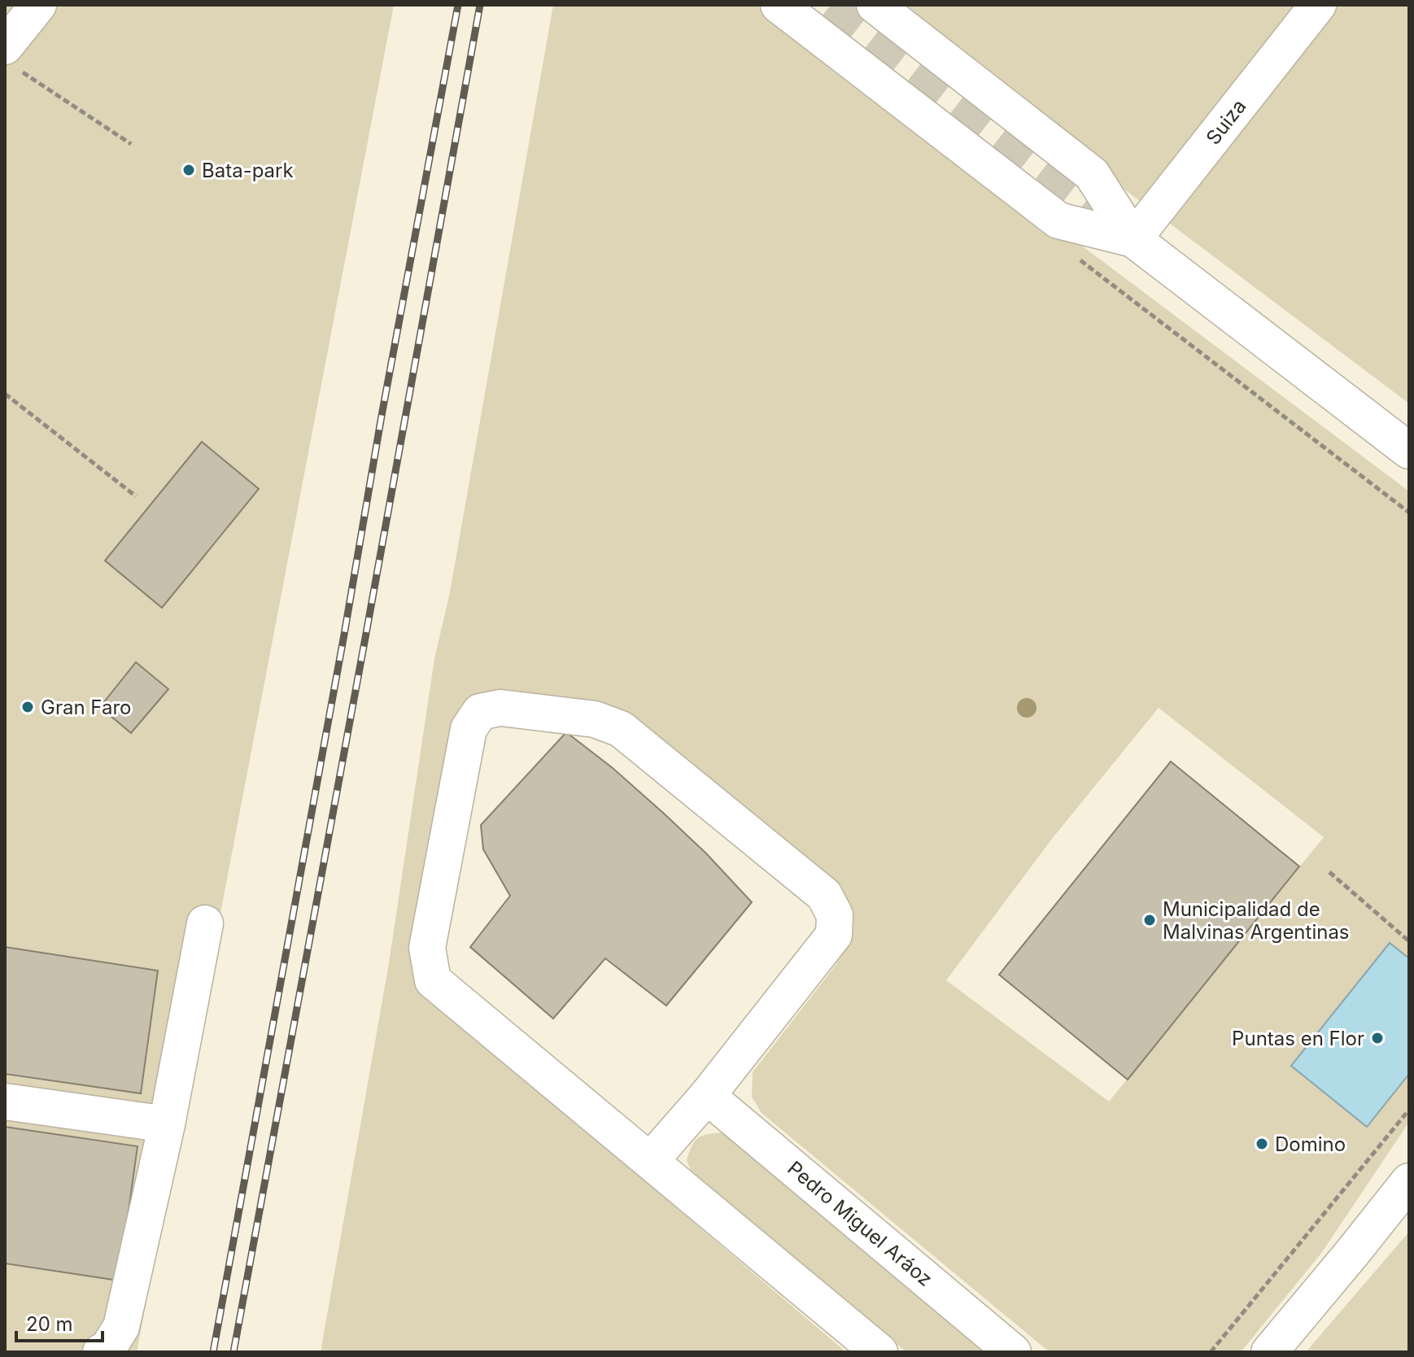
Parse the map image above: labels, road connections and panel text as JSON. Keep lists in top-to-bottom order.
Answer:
{
  "streets": {
    "main road": ["Suiza", "Pedro Miguel Aráoz"]
  },
  "places": [
    "Bata-park",
    "Gran Faro",
    "Municipalidad de Malvinas Argentinas",
    "Puntas en Flor",
    "Domino"
  ],
  "scale_bar": "20 m"
}
